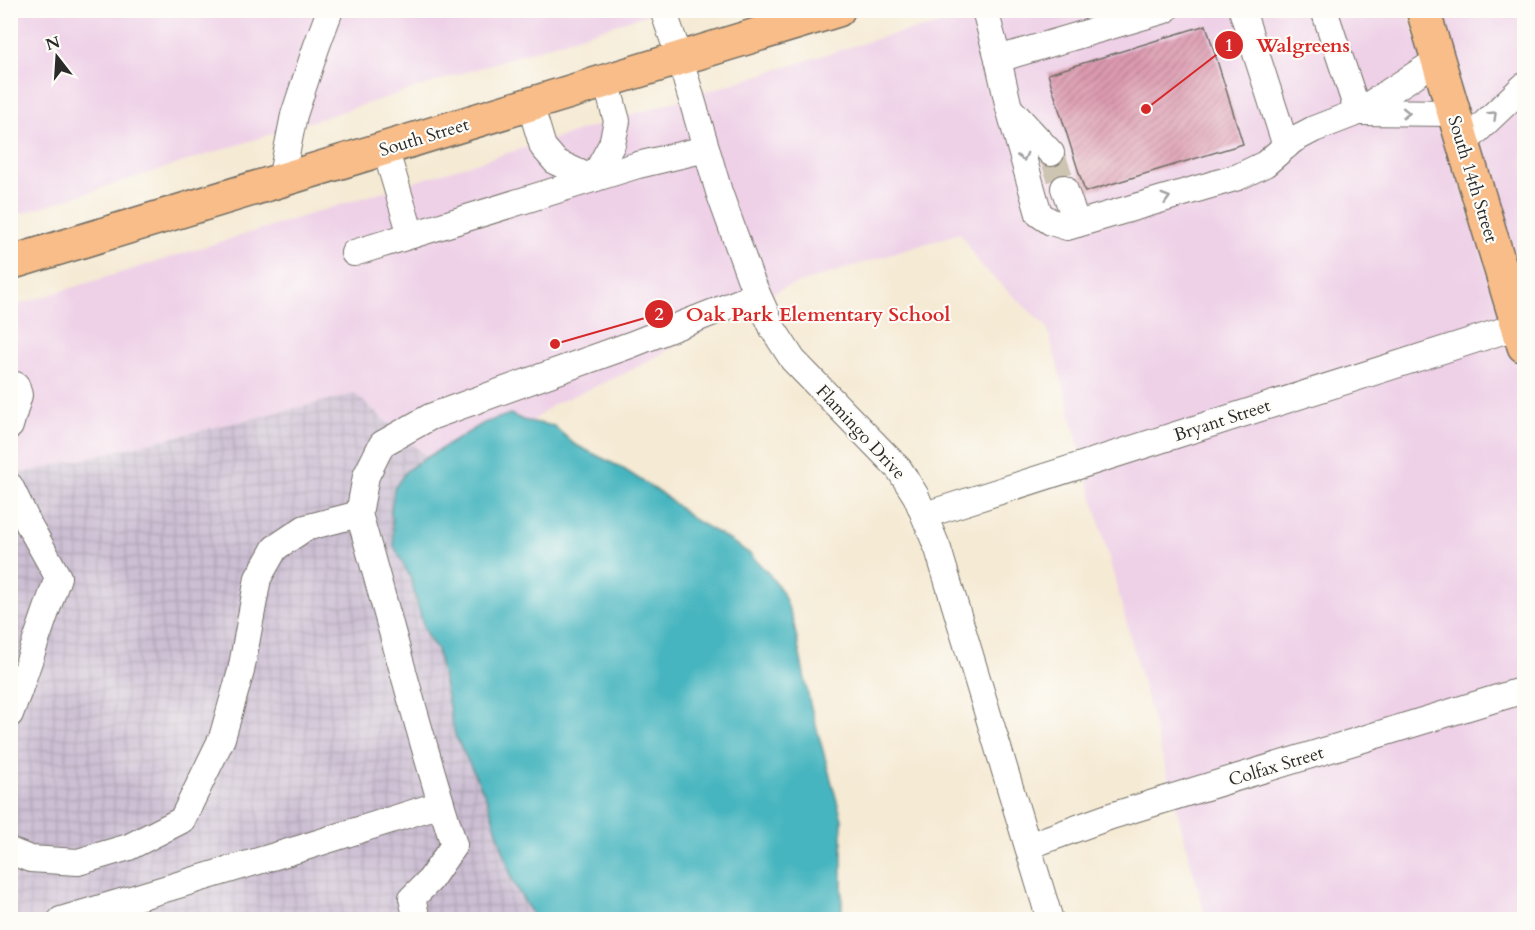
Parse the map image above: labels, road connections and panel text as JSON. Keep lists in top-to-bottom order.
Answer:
{
  "streets": {
    "main road": ["South Street", "South 14th Street"],
    "street": ["Bryant Street", "Flamingo Drive", "Colfax Street"]
  },
  "crossings": [
    ["South Street", "Flamingo Drive"],
    ["South 14th Street", "Bryant Street"],
    ["Bryant Street", "Flamingo Drive"],
    ["Flamingo Drive", "Colfax Street"]
  ],
  "places": ["Walgreens", "Oak Park Elementary School"],
  "north": "top"
}
